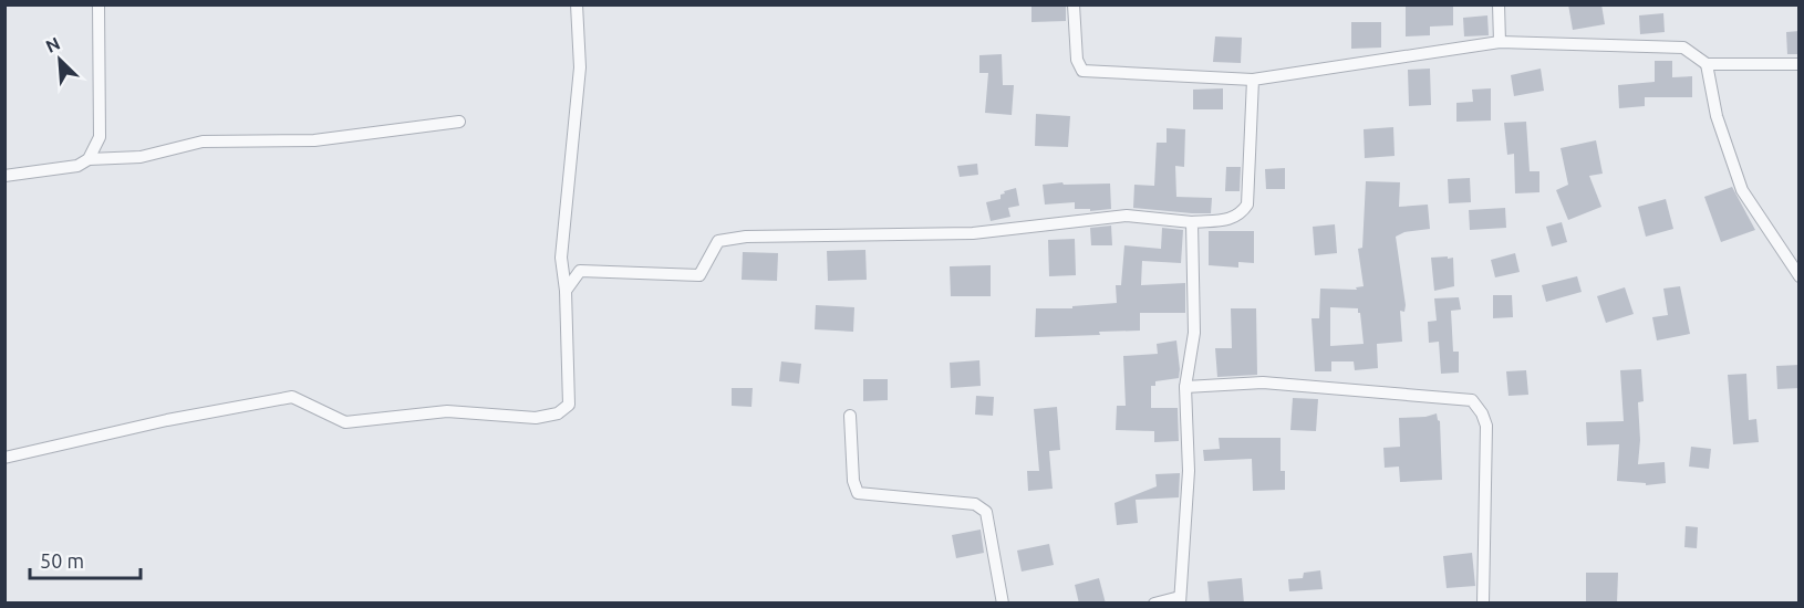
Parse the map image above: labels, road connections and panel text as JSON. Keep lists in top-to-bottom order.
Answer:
{
  "scale_bar": "50 m",
  "north": "top left"
}
